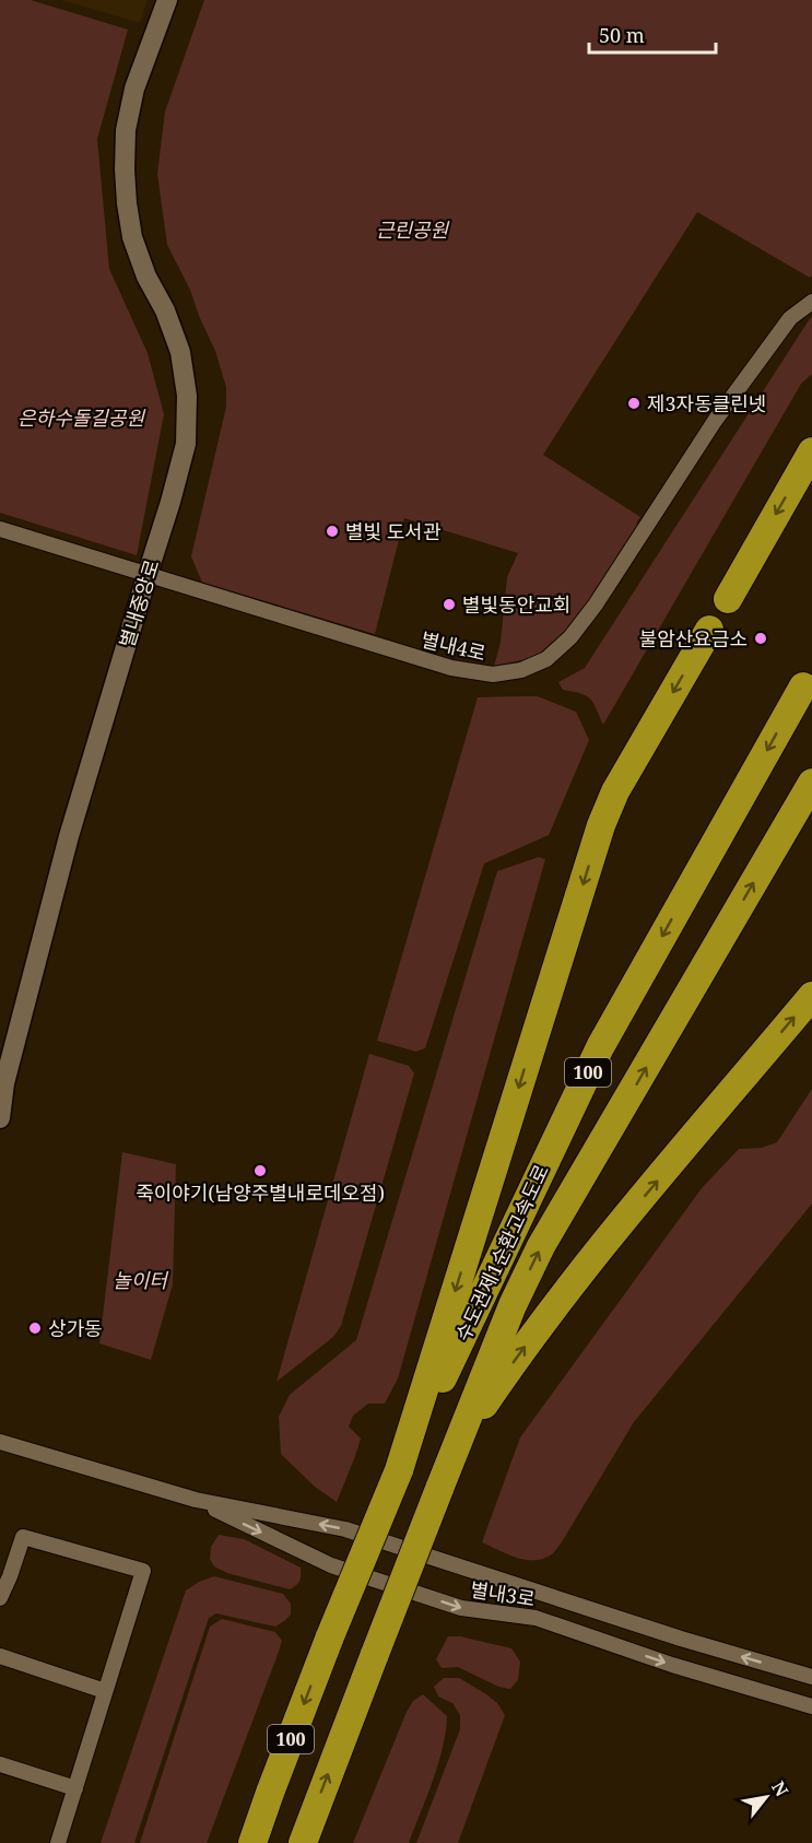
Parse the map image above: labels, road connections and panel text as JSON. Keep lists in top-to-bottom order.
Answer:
{
  "streets": {
    "highway": ["100", "수도권제1순환고속도로"],
    "street": ["별내중앙로", "별내4로", "별내3로"]
  },
  "crossings": [
    ["별내중앙로", "별내4로"]
  ],
  "parks": ["근린공원", "은하수돌길공원", "놀이터"],
  "places": [
    "제3자동클린넷",
    "별빛 도서관",
    "별빛동안교회",
    "불암산요금소",
    "죽이야기(남양주별내로데오점)",
    "상가동"
  ],
  "scale_bar": "50 m",
  "north": "top right"
}
